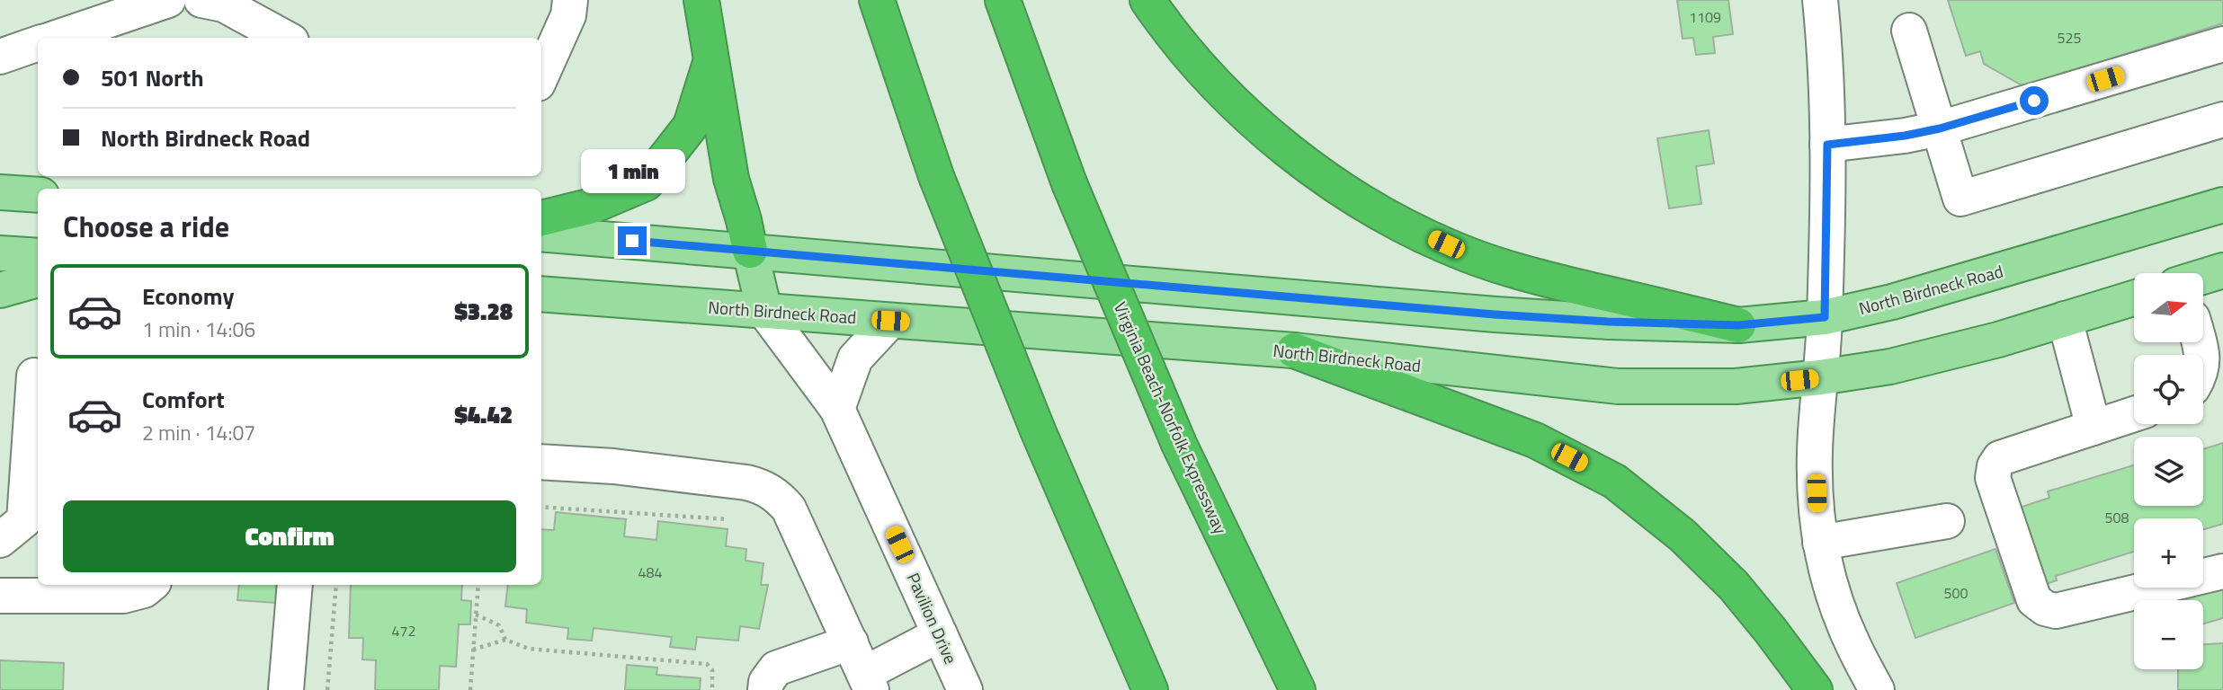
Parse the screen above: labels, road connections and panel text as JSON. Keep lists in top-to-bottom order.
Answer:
{
  "streets": {
    "highway": ["Virginia Beach-Norfolk Expressway"],
    "main road": ["North Birdneck Road", "Pavilion Drive"]
  },
  "crossings": [
    ["North Birdneck Road", "Pavilion Drive"]
  ],
  "house_numbers": [
    "1109",
    "525",
    "508",
    "484",
    "500",
    "472"
  ],
  "north": "right",
  "page": {
    "banner": ["501 North", "North Birdneck Road"],
    "bubble": "1 min",
    "heading": "Choose a ride",
    "list": [
      {
        "name": "Economy",
        "note": "1 min · 14:06",
        "value": "$3.28"
      },
      {
        "name": "Comfort",
        "note": "2 min · 14:07",
        "value": "$4.42"
      }
    ],
    "map_buttons": ["+", "−"],
    "buttons": "Confirm"
  }
}
